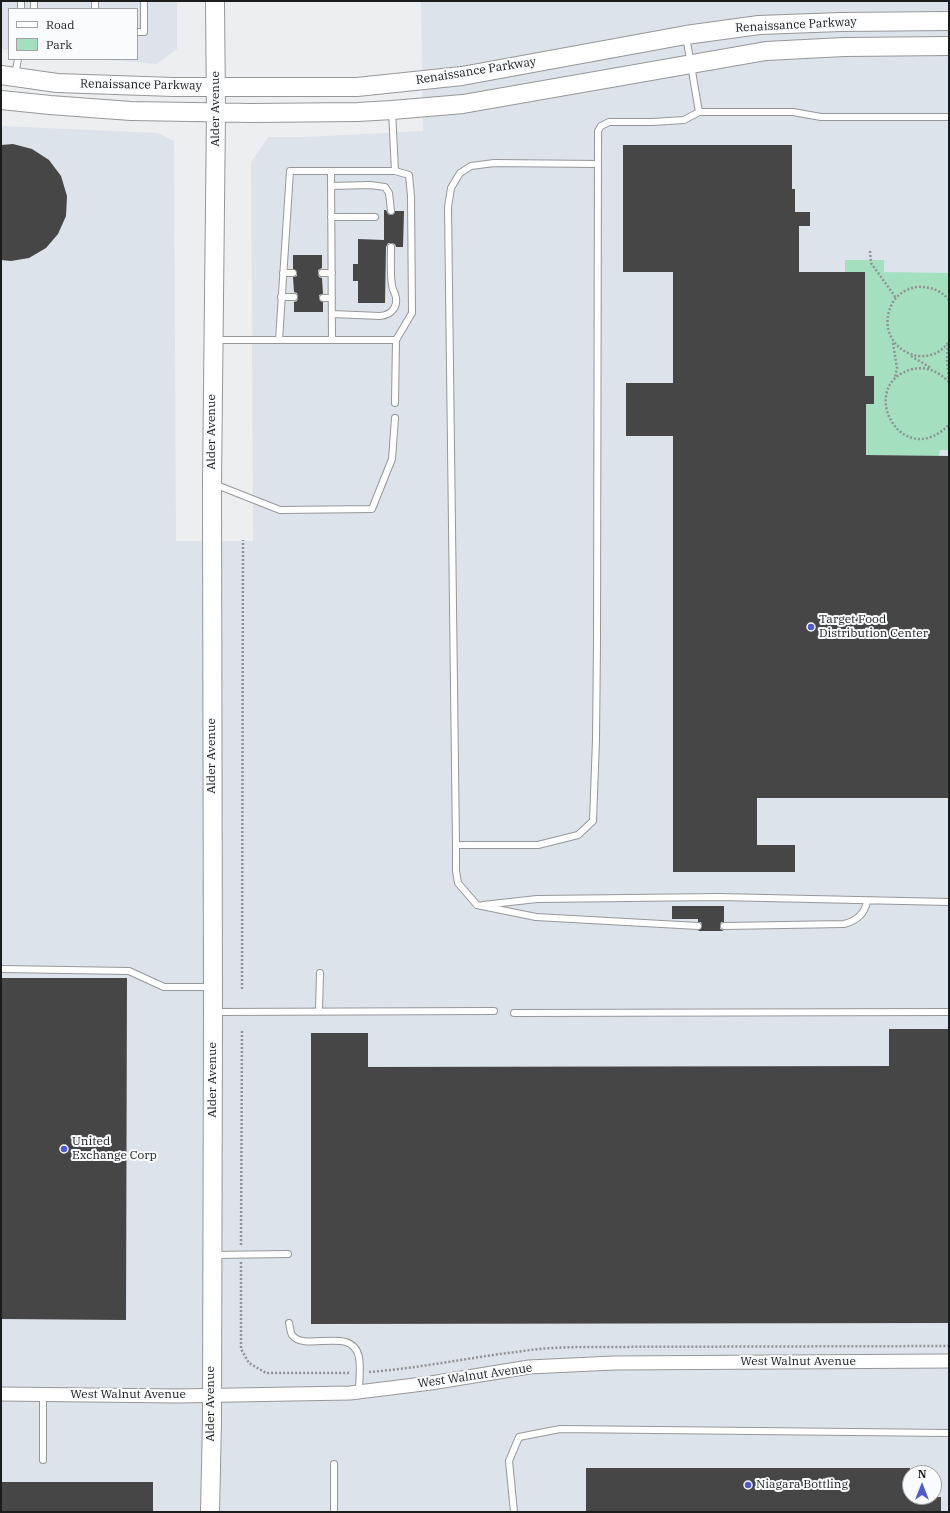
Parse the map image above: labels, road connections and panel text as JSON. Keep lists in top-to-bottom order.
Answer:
{
  "streets": {
    "street": ["Renaissance Parkway", "Alder Avenue", "West Walnut Avenue"]
  },
  "crossings": [
    ["Renaissance Parkway", "Alder Avenue"],
    ["Alder Avenue", "West Walnut Avenue"]
  ],
  "places": ["Target Food Distribution Center", "United Exchange Corp", "Niagara Bottling"],
  "legend": ["Road", "Park"],
  "north": "top"
}
